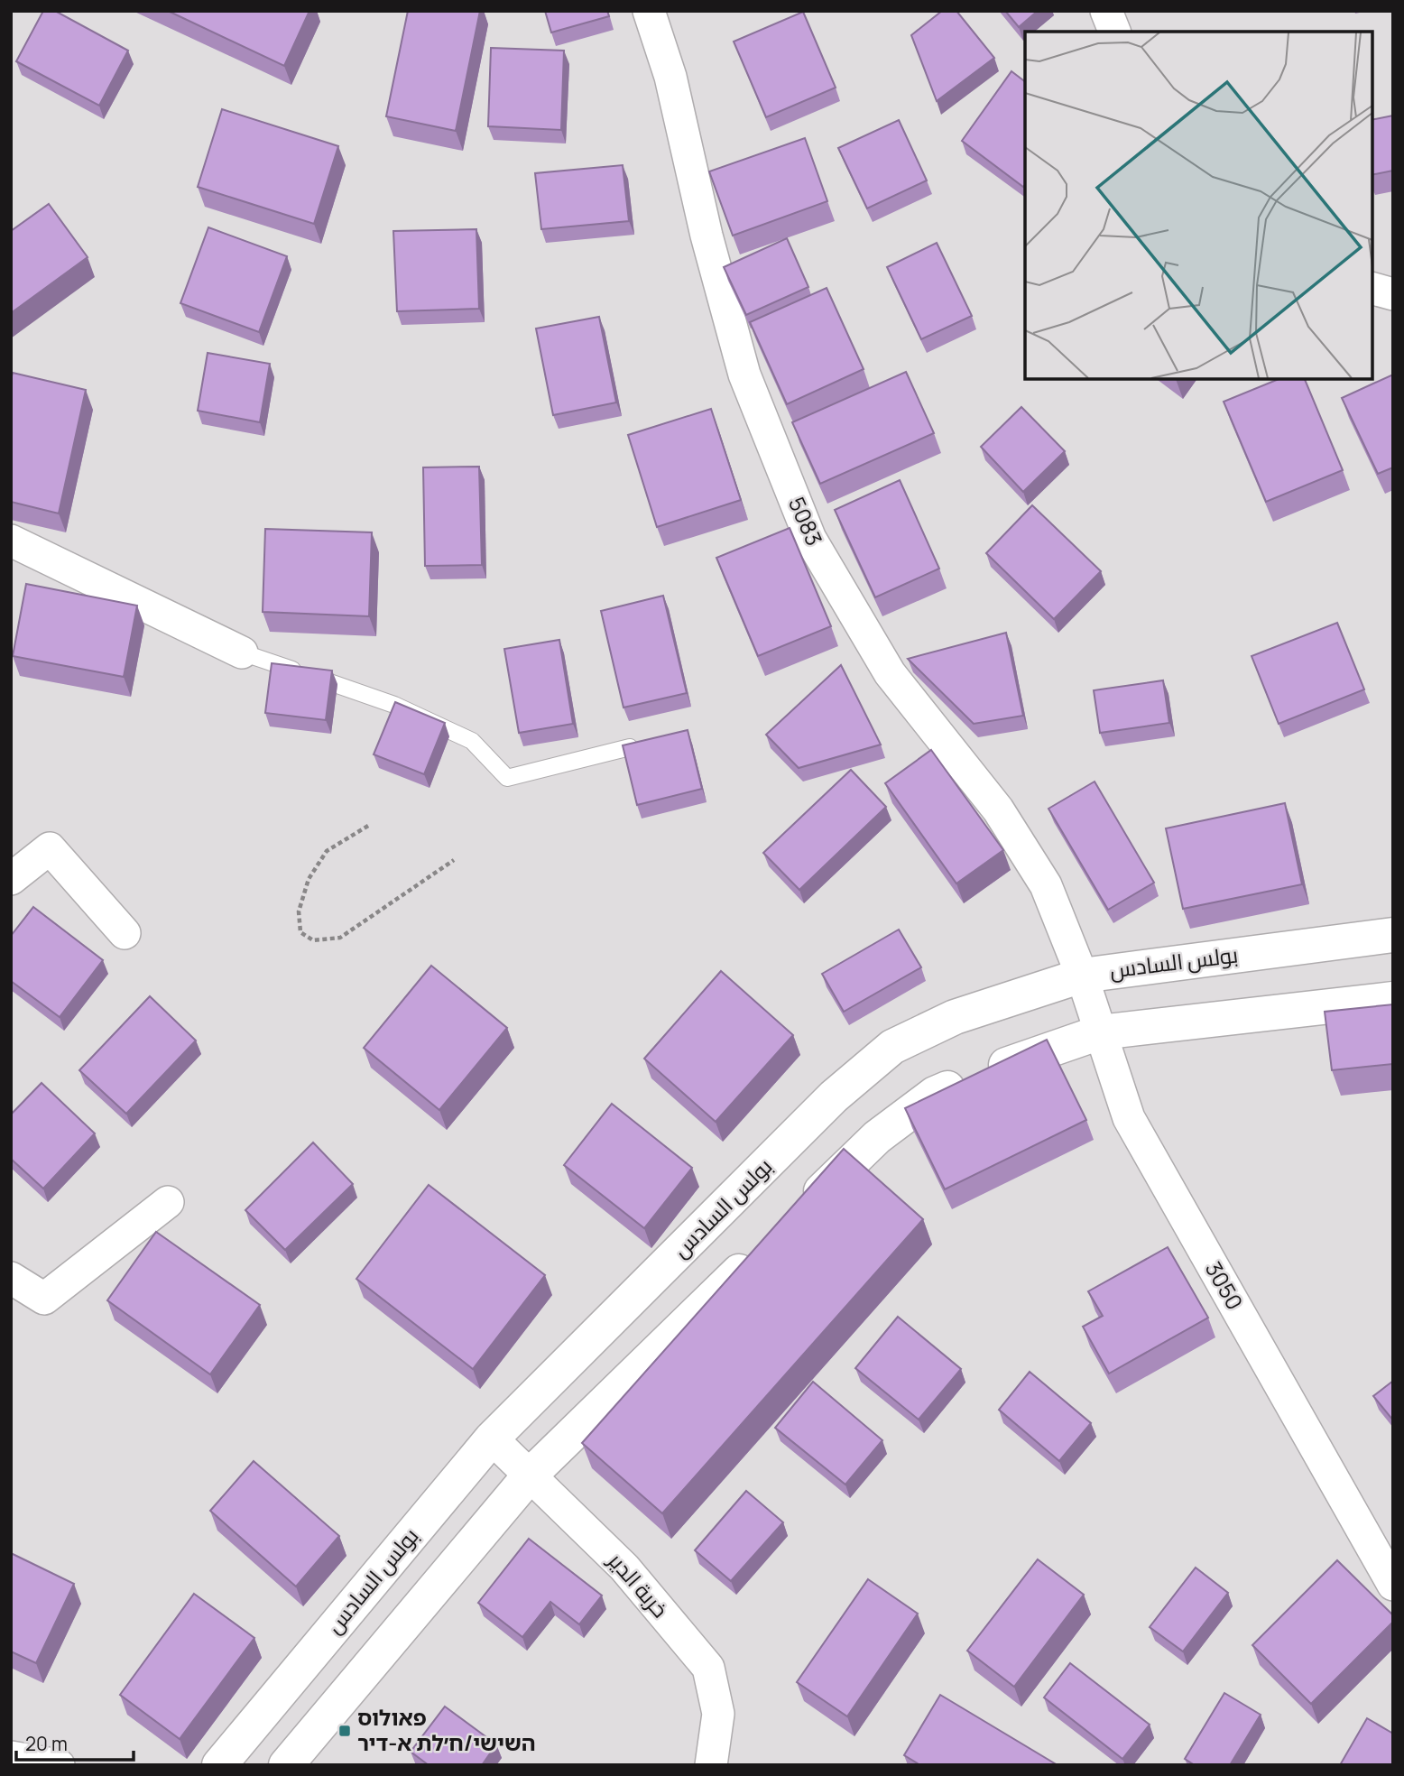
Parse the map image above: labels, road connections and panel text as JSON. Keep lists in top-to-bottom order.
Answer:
{
  "streets": {
    "street": [
      "5083",
      "بولس السادس",
      "3050",
      "خربة الدير"
    ]
  },
  "crossings": [
    ["5083", "بولس السادس"],
    ["5083", "3050"],
    ["بولس السادس", "3050"],
    ["بولس السادس", "خربة الدير"]
  ],
  "places": {
    "transit": ["פאולוס השישי/ח׳לת א-דיר"]
  },
  "scale_bar": "20 m"
}
